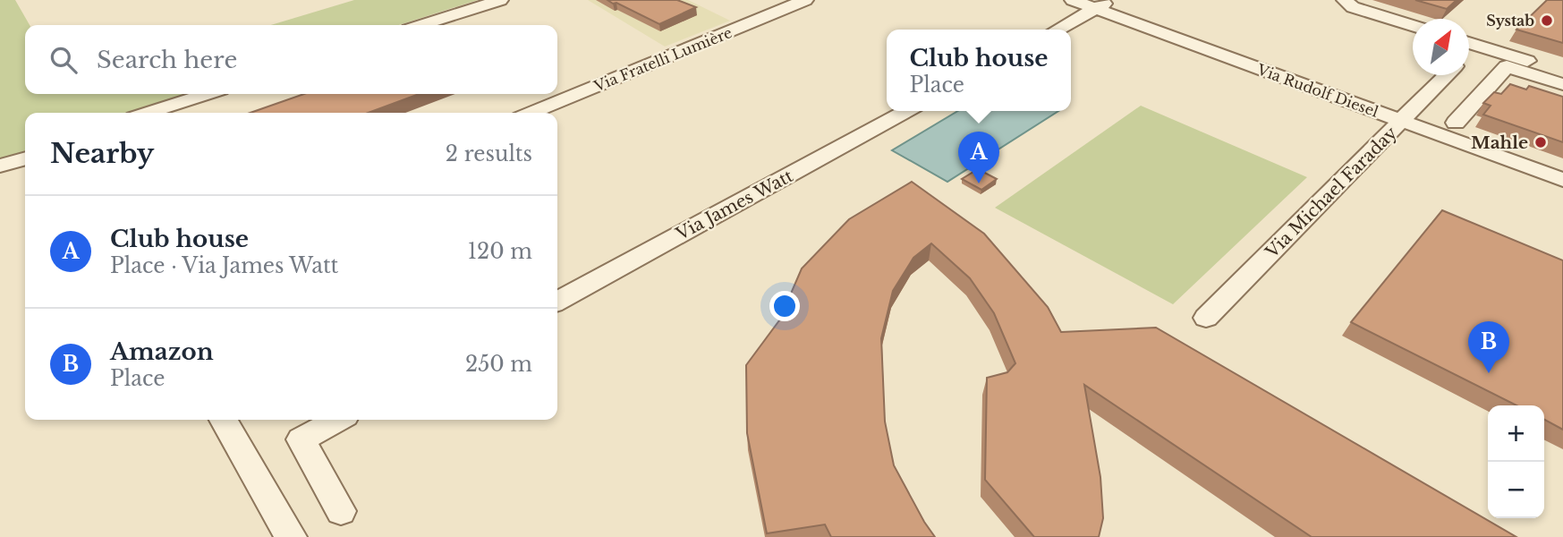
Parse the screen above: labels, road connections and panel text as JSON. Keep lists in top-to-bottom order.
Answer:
{
  "streets": {
    "street": [
      "Via Fratelli Lumière",
      "Via Rudolf Diesel",
      "Via Michael Faraday",
      "Via James Watt"
    ]
  },
  "crossings": [
    ["Via Rudolf Diesel", "Via Michael Faraday"]
  ],
  "places": ["Systab", "Mahle"],
  "north": "top right",
  "page": {
    "search": "Search here",
    "popup": ["Club house", "Place"],
    "heading": ["Nearby", "2 results"],
    "pins": ["A", "B"],
    "list": [
      {
        "mark": "A",
        "name": "Club house",
        "note": "Place · Via James Watt",
        "value": "120 m"
      },
      {
        "mark": "B",
        "name": "Amazon",
        "note": "Place",
        "value": "250 m"
      }
    ],
    "map_buttons": ["+", "−"]
  }
}
